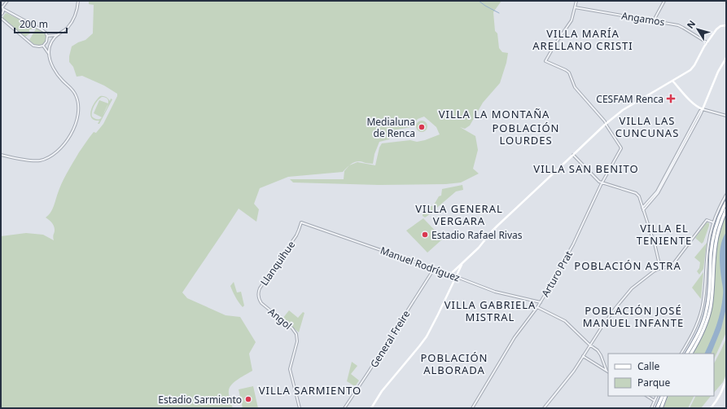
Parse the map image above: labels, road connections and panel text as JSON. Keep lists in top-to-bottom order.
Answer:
{
  "streets": {
    "main road": ["Manuel Rodríguez"],
    "street": [
      "Angamos",
      "Llanquihue",
      "Arturo Prat",
      "Angol",
      "General Freire"
    ]
  },
  "crossings": [
    ["Llanquihue", "Manuel Rodríguez"],
    ["Llanquihue", "Angol"],
    ["Manuel Rodríguez", "Arturo Prat"],
    ["Manuel Rodríguez", "General Freire"]
  ],
  "districts": [
    "VILLA MARÍA ARELLANO CRISTI",
    "VILLA LA MONTAÑA",
    "VILLA LAS CUNCUNAS",
    "POBLACIÓN LOURDES",
    "VILLA SAN BENITO",
    "VILLA GENERAL VERGARA",
    "VILLA EL TENIENTE",
    "POBLACIÓN ASTRA",
    "VILLA GABRIELA MISTRAL",
    "POBLACIÓN JOSÉ MANUEL INFANTE",
    "POBLACIÓN ALBORADA",
    "VILLA SARMIENTO"
  ],
  "places": {
    "health": ["CESFAM Renca"],
    "other": ["Medialuna de Renca", "Estadio Rafael Rivas", "Estadio Sarmiento"]
  },
  "legend": ["Calle", "Parque"],
  "scale_bar": "200 m",
  "north": "top left"
}
